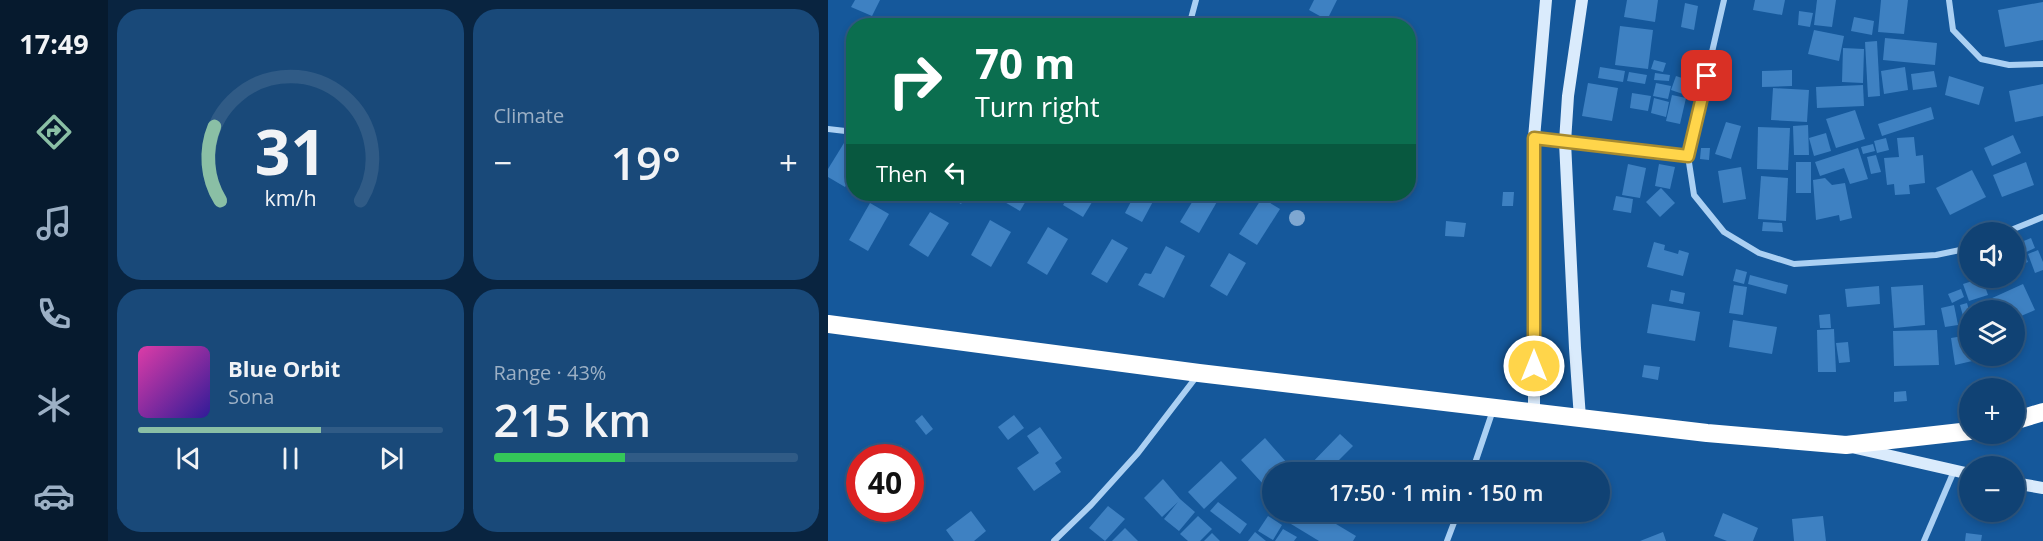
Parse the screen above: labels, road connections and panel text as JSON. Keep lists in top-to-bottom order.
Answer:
{
  "page": {
    "tabs": "17:49",
    "tile": [
      "Climate",
      ["Range · 43%", "215 km"]
    ],
    "turn": ["70 m", "Turn right"],
    "heat": ["−", "19°", "+"],
    "then": "Then",
    "map_buttons": ["+", "−"],
    "song": ["Blue Orbit", "Sona"],
    "limit": "40",
    "trip": "17:50 · 1 min · 150 m",
    "gauge": ["31", "km/h"]
  }
}
